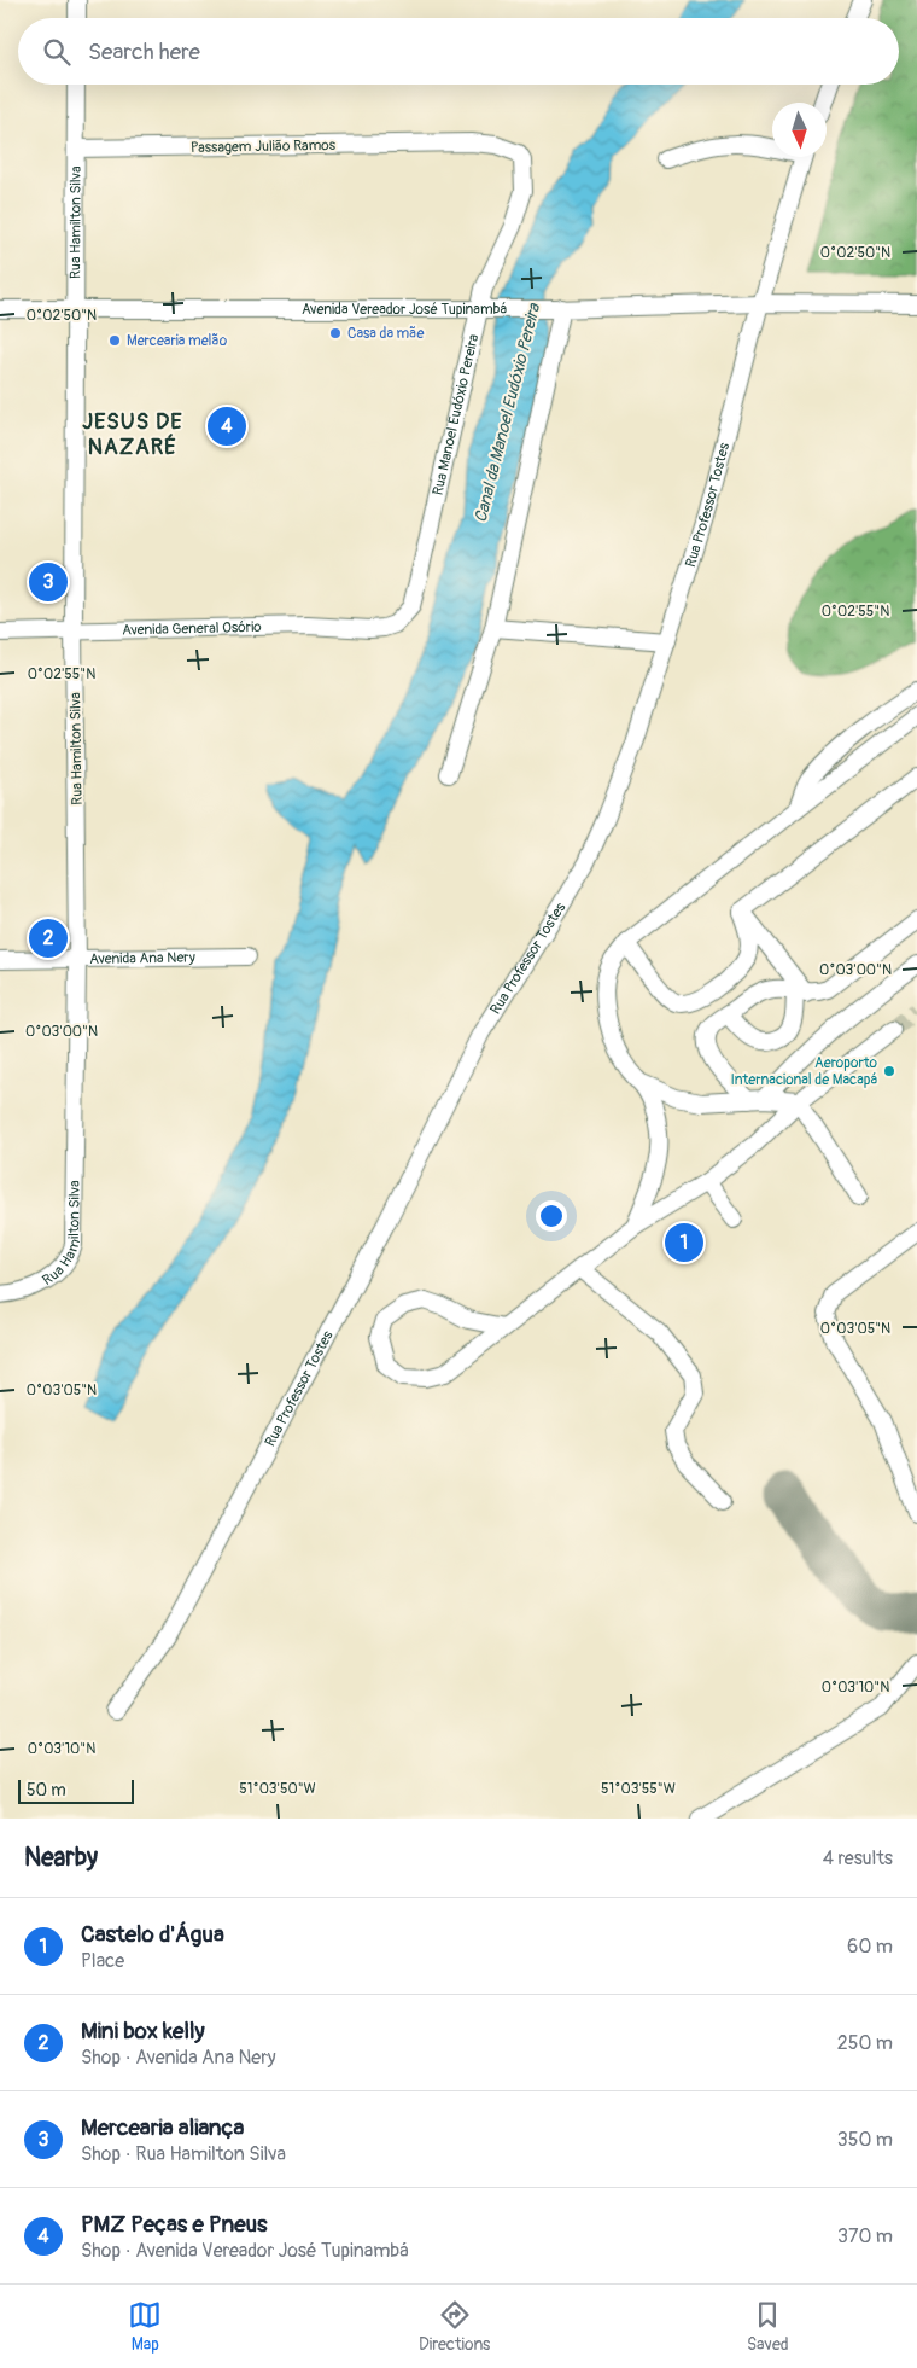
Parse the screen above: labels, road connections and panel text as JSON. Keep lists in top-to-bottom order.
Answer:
{
  "streets": {
    "street": [
      "Passagem Julião Ramos",
      "Rua Hamilton Silva",
      "Avenida Vereador José Tupinambá",
      "Rua Manoel Eudóxio Pereira",
      "Rua Professor Tostes",
      "Avenida General Osório",
      "Avenida Ana Nery"
    ]
  },
  "crossings": [
    ["Passagem Julião Ramos", "Rua Hamilton Silva"],
    ["Passagem Julião Ramos", "Rua Manoel Eudóxio Pereira"],
    ["Rua Hamilton Silva", "Avenida Vereador José Tupinambá"],
    ["Rua Hamilton Silva", "Avenida General Osório"],
    ["Rua Hamilton Silva", "Avenida Ana Nery"],
    ["Avenida Vereador José Tupinambá", "Rua Manoel Eudóxio Pereira"],
    ["Avenida Vereador José Tupinambá", "Rua Professor Tostes"],
    ["Rua Manoel Eudóxio Pereira", "Avenida General Osório"]
  ],
  "districts": ["JESUS DE NAZARÉ"],
  "water": ["Canal da Manoel Eudóxio Pereira"],
  "places": ["Casa da mãe", "Mercearia melão", "Aeroporto Internacional de Macapá"],
  "scale_bar": "50 m",
  "north": "bottom",
  "page": {
    "search": "Search here",
    "pins": [
      "4",
      "3",
      "2",
      "1"
    ],
    "scale": "50 m",
    "heading": ["Nearby", "4 results"],
    "list": [
      {
        "mark": "1",
        "name": "Castelo d'Água",
        "note": "Place",
        "value": "60 m"
      },
      {
        "mark": "2",
        "name": "Mini box kelly",
        "note": "Shop · Avenida Ana Nery",
        "value": "250 m"
      },
      {
        "mark": "3",
        "name": "Mercearia aliança",
        "note": "Shop · Rua Hamilton Silva",
        "value": "350 m"
      },
      {
        "mark": "4",
        "name": "PMZ Peças e Pneus",
        "note": "Shop · Avenida Vereador José Tupinambá",
        "value": "370 m"
      }
    ],
    "nav": ["Map", "Directions", "Saved"]
  },
  "coordinates": [
    "0°02'50\"N",
    "0°02'55\"N",
    "0°03'00\"N",
    "0°03'05\"N",
    "0°03'10\"N",
    "51°03'50\"W",
    "51°03'55\"W"
  ]
}
